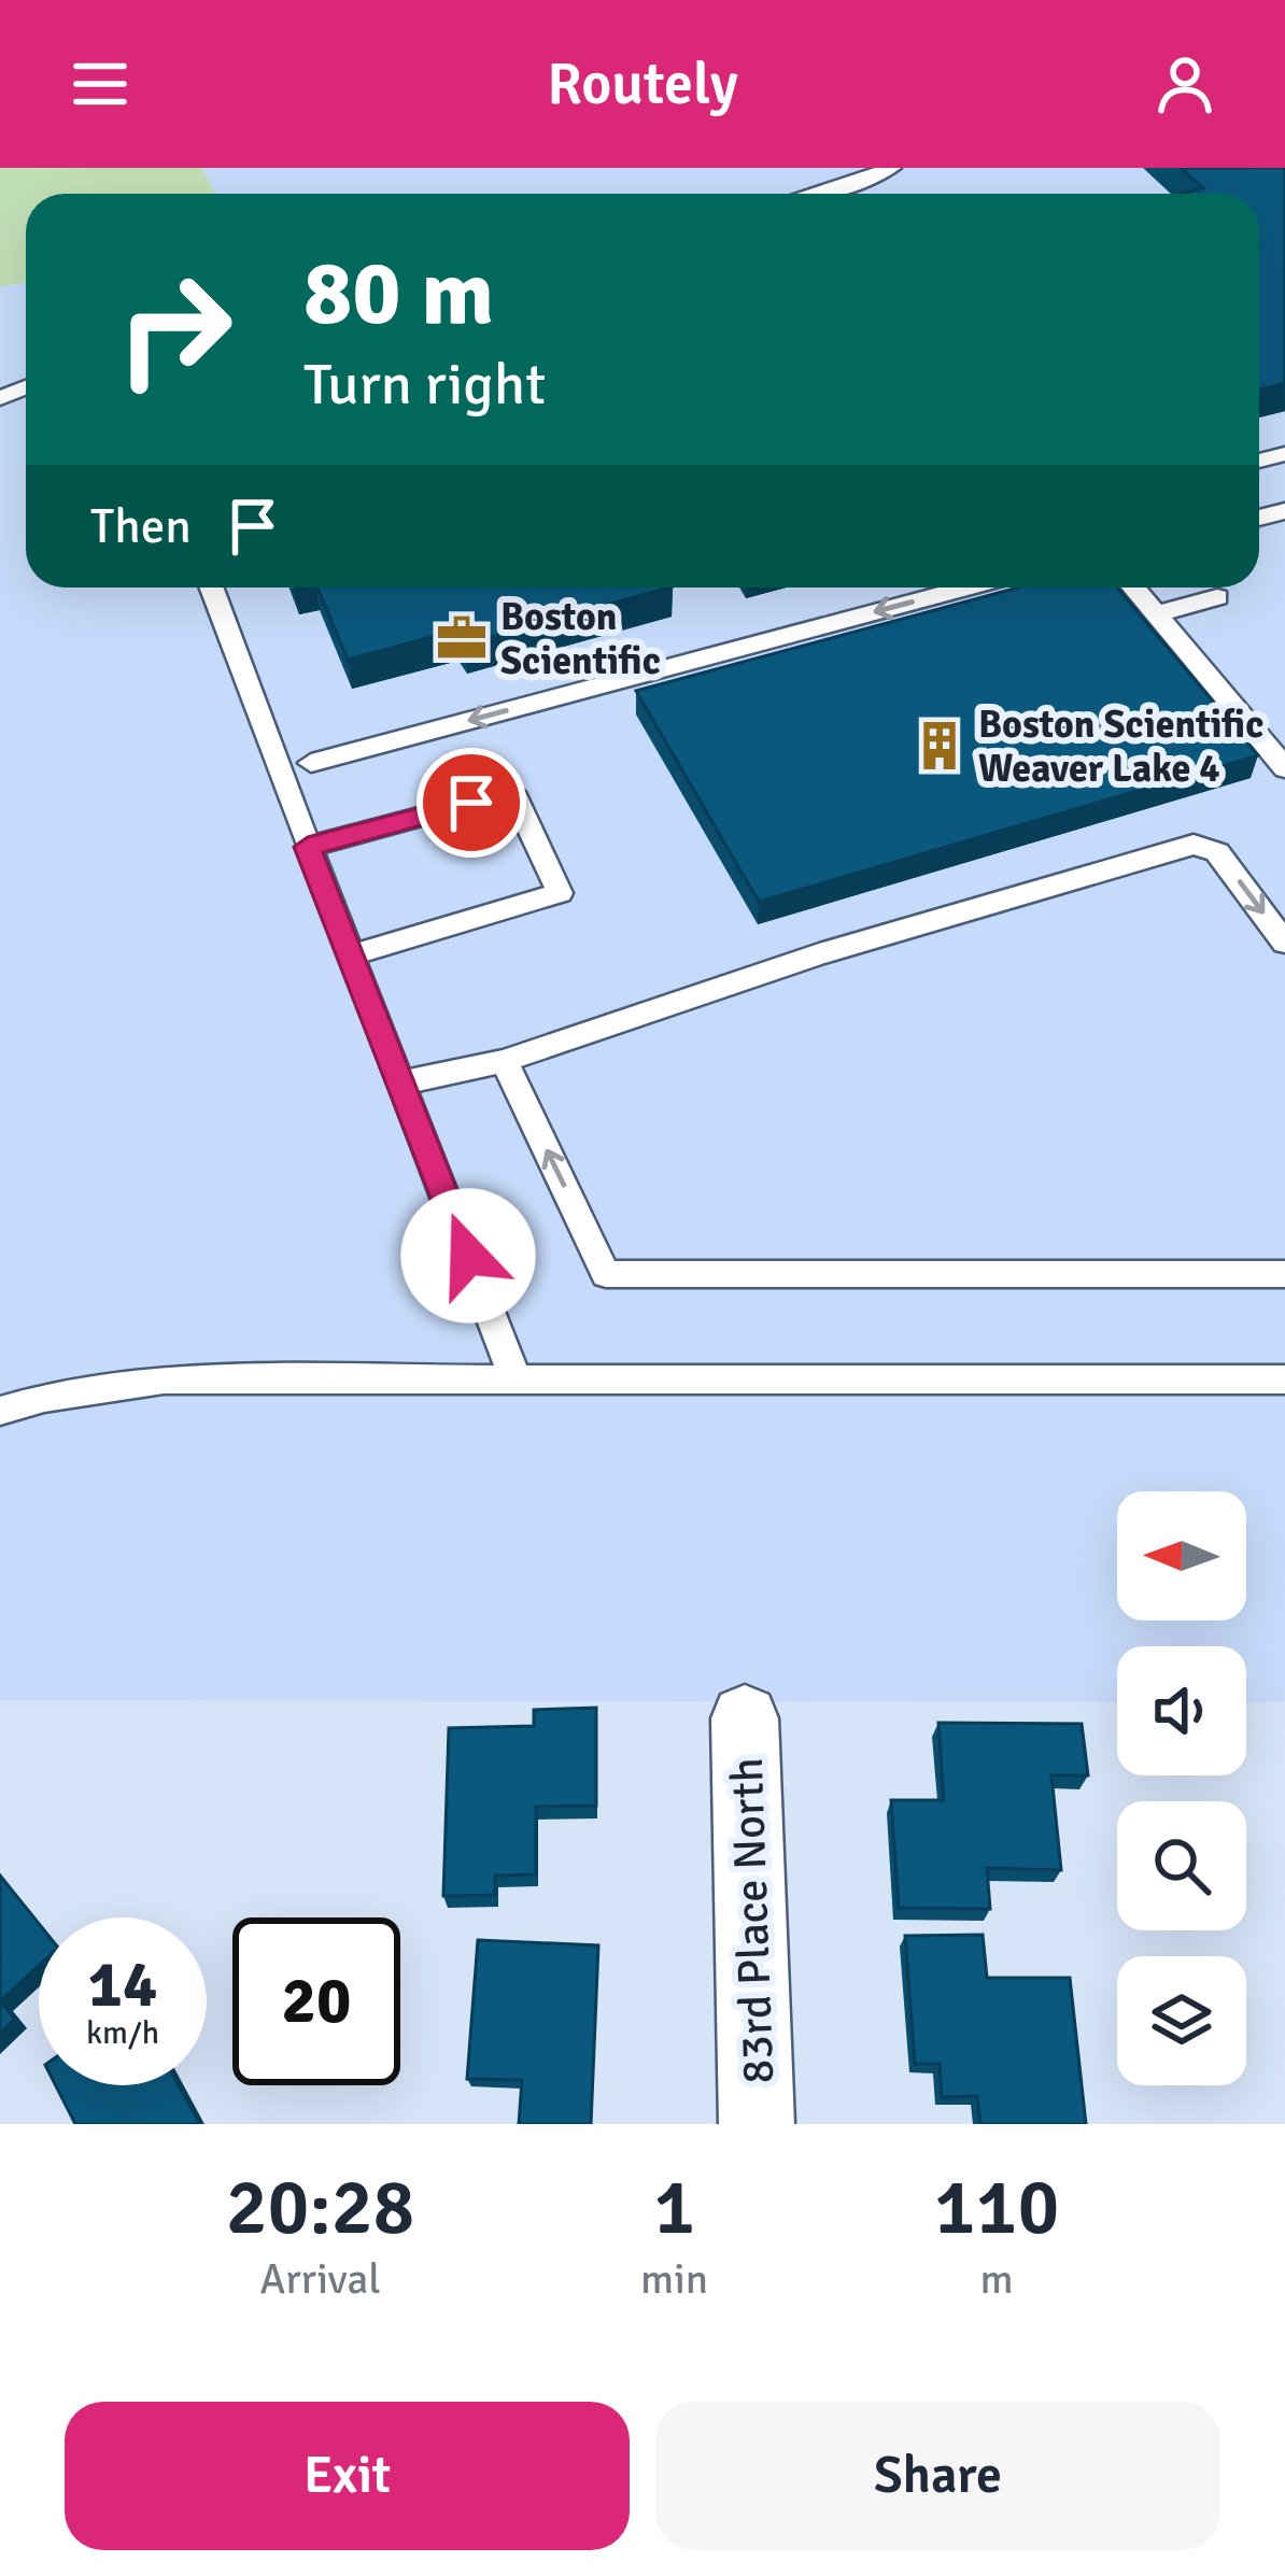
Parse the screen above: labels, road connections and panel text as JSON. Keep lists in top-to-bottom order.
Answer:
{
  "streets": {
    "street": ["83rd Place North"]
  },
  "places": {
    "office": ["Boston Scientific"],
    "building": ["Boston Scientific Weaver Lake 4"]
  },
  "north": "left",
  "page": {
    "header": "Routely",
    "turn": ["80 m", "Turn right"],
    "then": "Then",
    "speed": "14 km/h",
    "limit": "20",
    "eta": [
      "20:28",
      "Arrival",
      "1",
      "min",
      "110",
      "m"
    ],
    "buttons": ["Exit", "Share"]
  }
}
